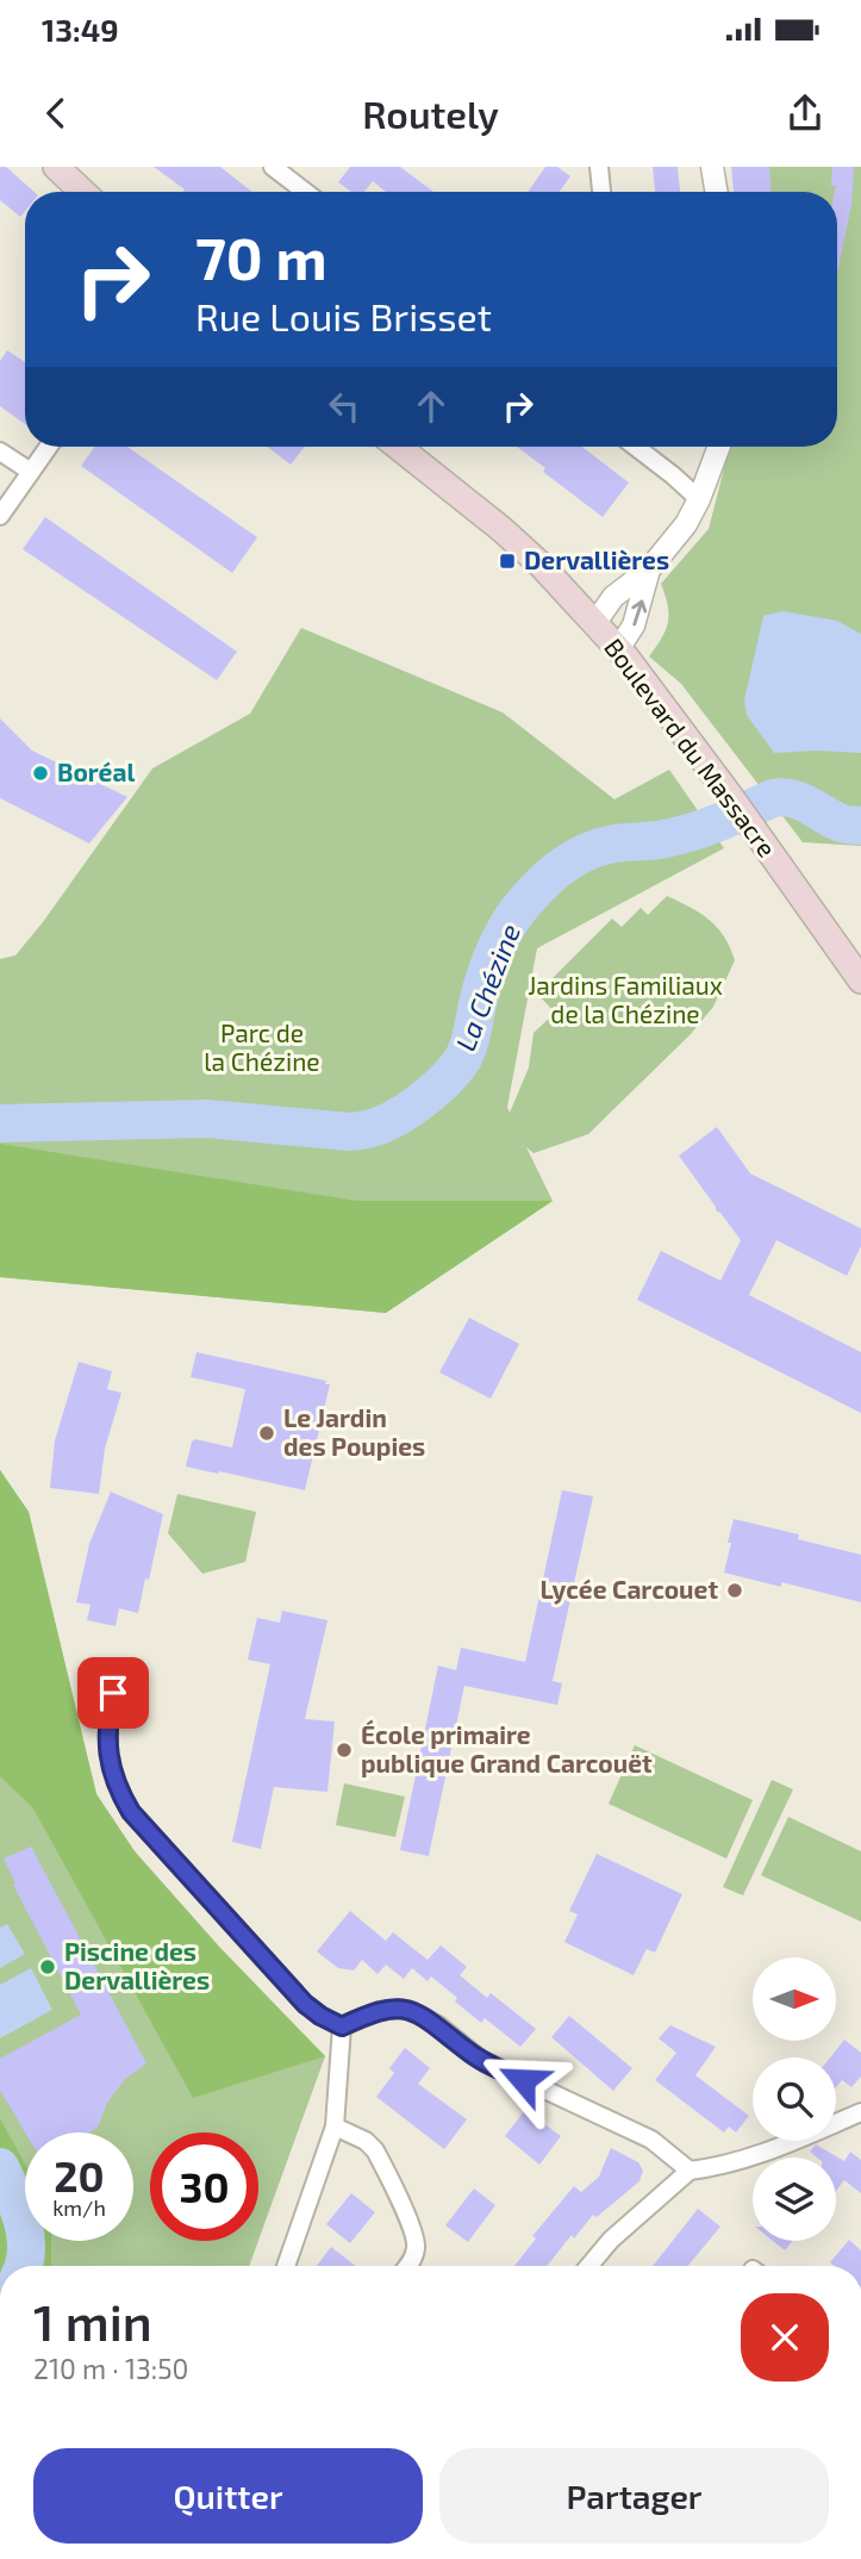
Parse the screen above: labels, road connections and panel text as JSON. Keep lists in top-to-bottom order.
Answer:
{
  "streets": {
    "main road": ["Boulevard du Massacre"]
  },
  "water": ["La Chézine"],
  "parks": ["Jardins Familiaux de la Chézine", "Parc de la Chézine"],
  "places": {
    "transit": ["Dervallières"],
    "other": [
      "Boréal",
      "Le Jardin des Poupies",
      "Lycée Carcouet",
      "École primaire publique Grand Carcouët",
      "Piscine des Dervallières"
    ]
  },
  "north": "right",
  "page": {
    "status": "13:49",
    "header": "Routely",
    "turn": ["70 m", "Rue Louis Brisset"],
    "speed": "20 km/h",
    "limit": "30",
    "heading": ["1 min", "210 m · 13:50"],
    "buttons": ["Quitter", "Partager"]
  }
}
